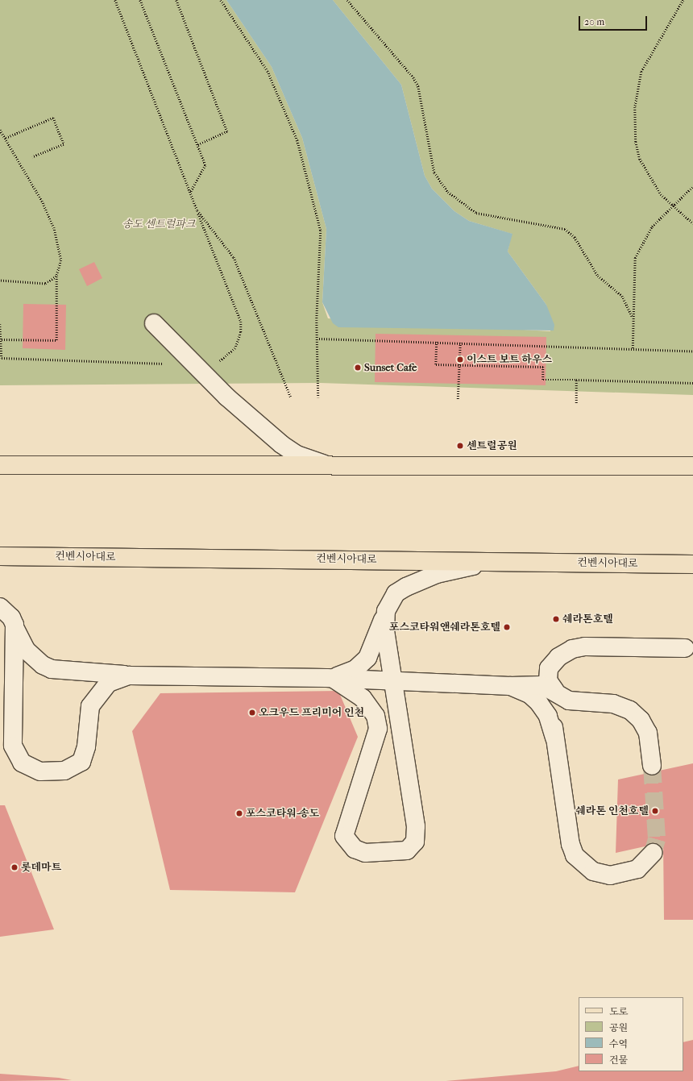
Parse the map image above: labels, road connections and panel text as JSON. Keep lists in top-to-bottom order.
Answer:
{
  "streets": {
    "main road": ["컨벤시아대로"]
  },
  "parks": ["송도 센트럴파크"],
  "places": [
    "이스트 보트 하우스",
    "Sunset Cafe",
    "센트럴공원",
    "쉐라톤호텔",
    "포스코타워앤쉐라톤호텔",
    "오크우드 프리미어 인천",
    "쉐라톤 인천호텔",
    "포스코타워-송도",
    "롯데마트"
  ],
  "legend": [
    "도로",
    "공원",
    "수역",
    "건물"
  ],
  "scale_bar": "20 m"
}
